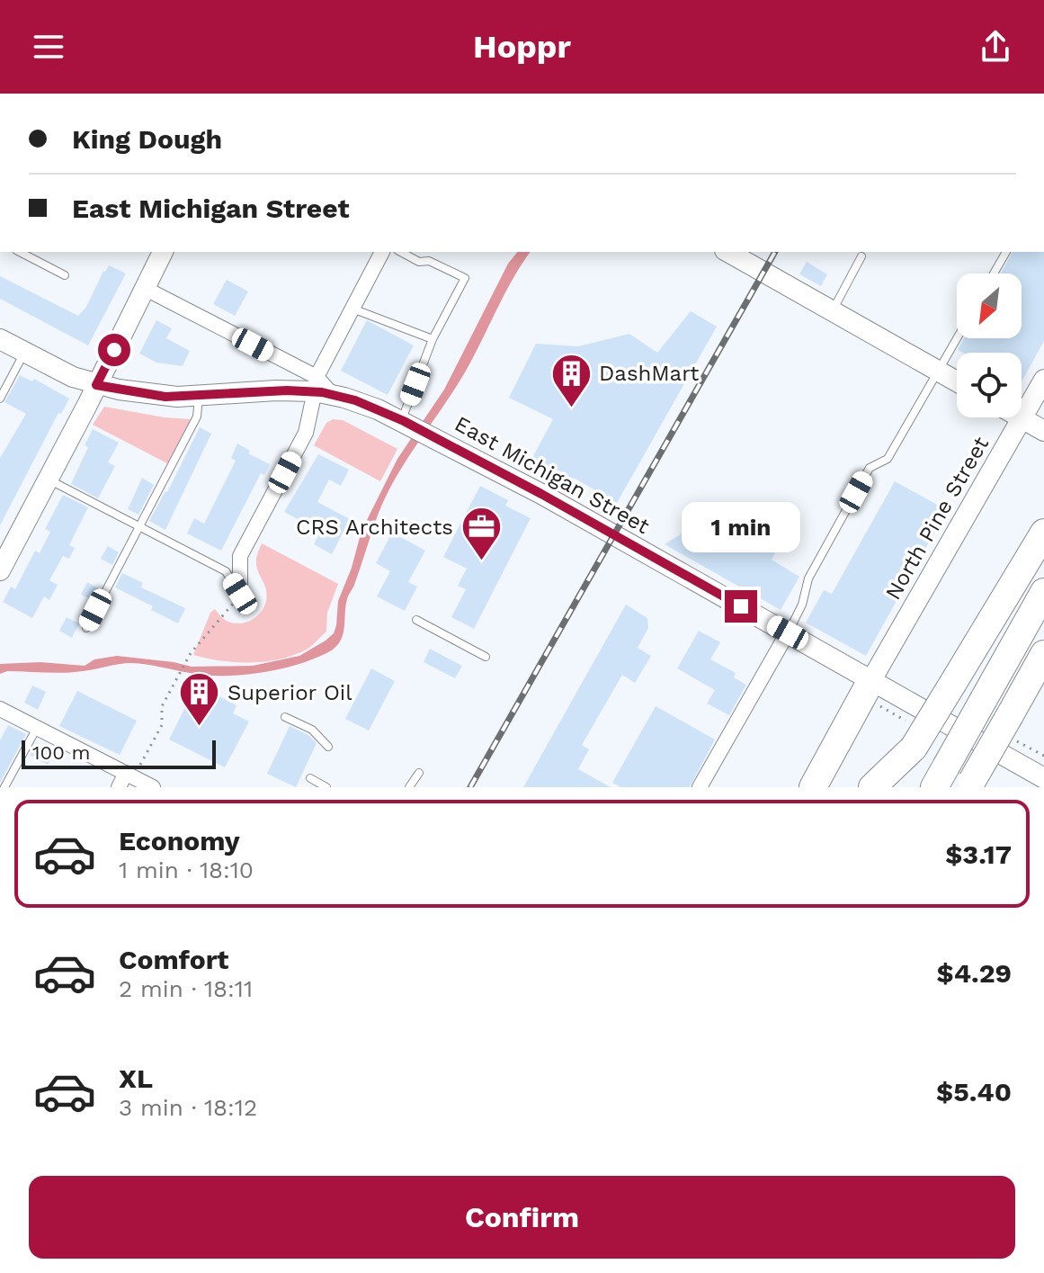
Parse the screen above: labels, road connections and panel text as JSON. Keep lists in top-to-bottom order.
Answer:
{
  "streets": {
    "main road": ["East Michigan Street", "North Pine Street"]
  },
  "crossings": [
    ["East Michigan Street", "North Pine Street"]
  ],
  "places": {
    "building": ["DashMart", "Superior Oil"],
    "office": ["CRS Architects"]
  },
  "scale_bar": "100 m",
  "north": "bottom left",
  "page": {
    "header": "Hoppr",
    "banner": ["King Dough", "East Michigan Street"],
    "bubble": "1 min",
    "scale": "100 m",
    "list": [
      {
        "name": "Economy",
        "note": "1 min · 18:10",
        "value": "$3.17"
      },
      {
        "name": "Comfort",
        "note": "2 min · 18:11",
        "value": "$4.29"
      },
      {
        "name": "XL",
        "note": "3 min · 18:12",
        "value": "$5.40"
      }
    ],
    "buttons": "Confirm"
  }
}
